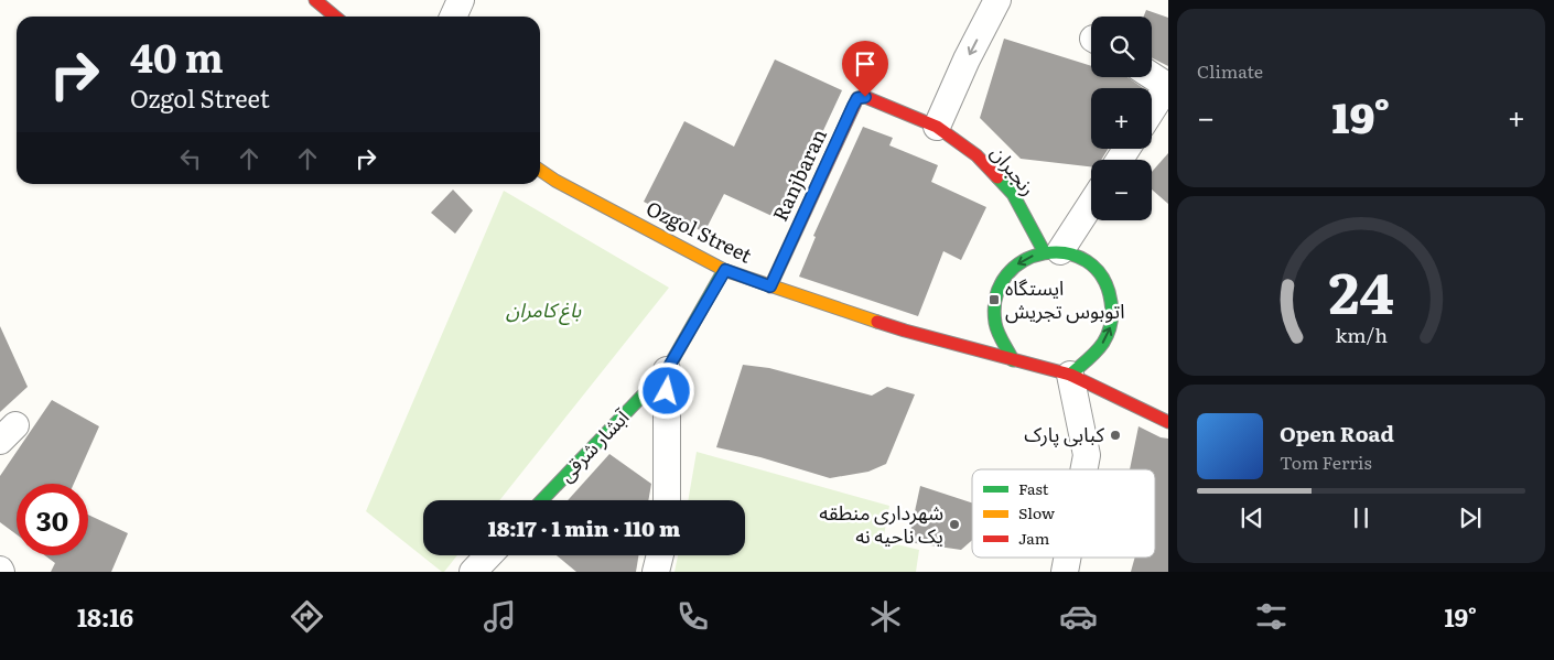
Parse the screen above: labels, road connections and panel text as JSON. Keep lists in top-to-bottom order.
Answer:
{
  "streets": {
    "main road": [
      "رنجبران",
      "Ranjbaran",
      "Ozgol Street",
      "آبشار شرقی"
    ]
  },
  "crossings": [
    ["رنجبران", "Ranjbaran"],
    ["رنجبران", "Ozgol Street"],
    ["Ranjbaran", "Ozgol Street"],
    ["Ozgol Street", "آبشار شرقی"]
  ],
  "parks": ["باغ کامران"],
  "places": {
    "transit": ["ایستگاه اتوبوس تجریش"],
    "other": ["کبابی پارک", "شهرداری منطقه یک ناحیه نه"]
  },
  "legend": ["Fast", "Slow", "Jam"],
  "page": {
    "tile": "Climate",
    "map_buttons": ["+", "−"],
    "turn": ["40 m", "Ozgol Street"],
    "heat": ["−", "19°", "+"],
    "song": ["Open Road", "Tom Ferris"],
    "limit": "30",
    "trip": "18:17 · 1 min · 110 m",
    "tabs": ["18:16", "19°"],
    "gauge": ["24", "km/h"]
  }
}
